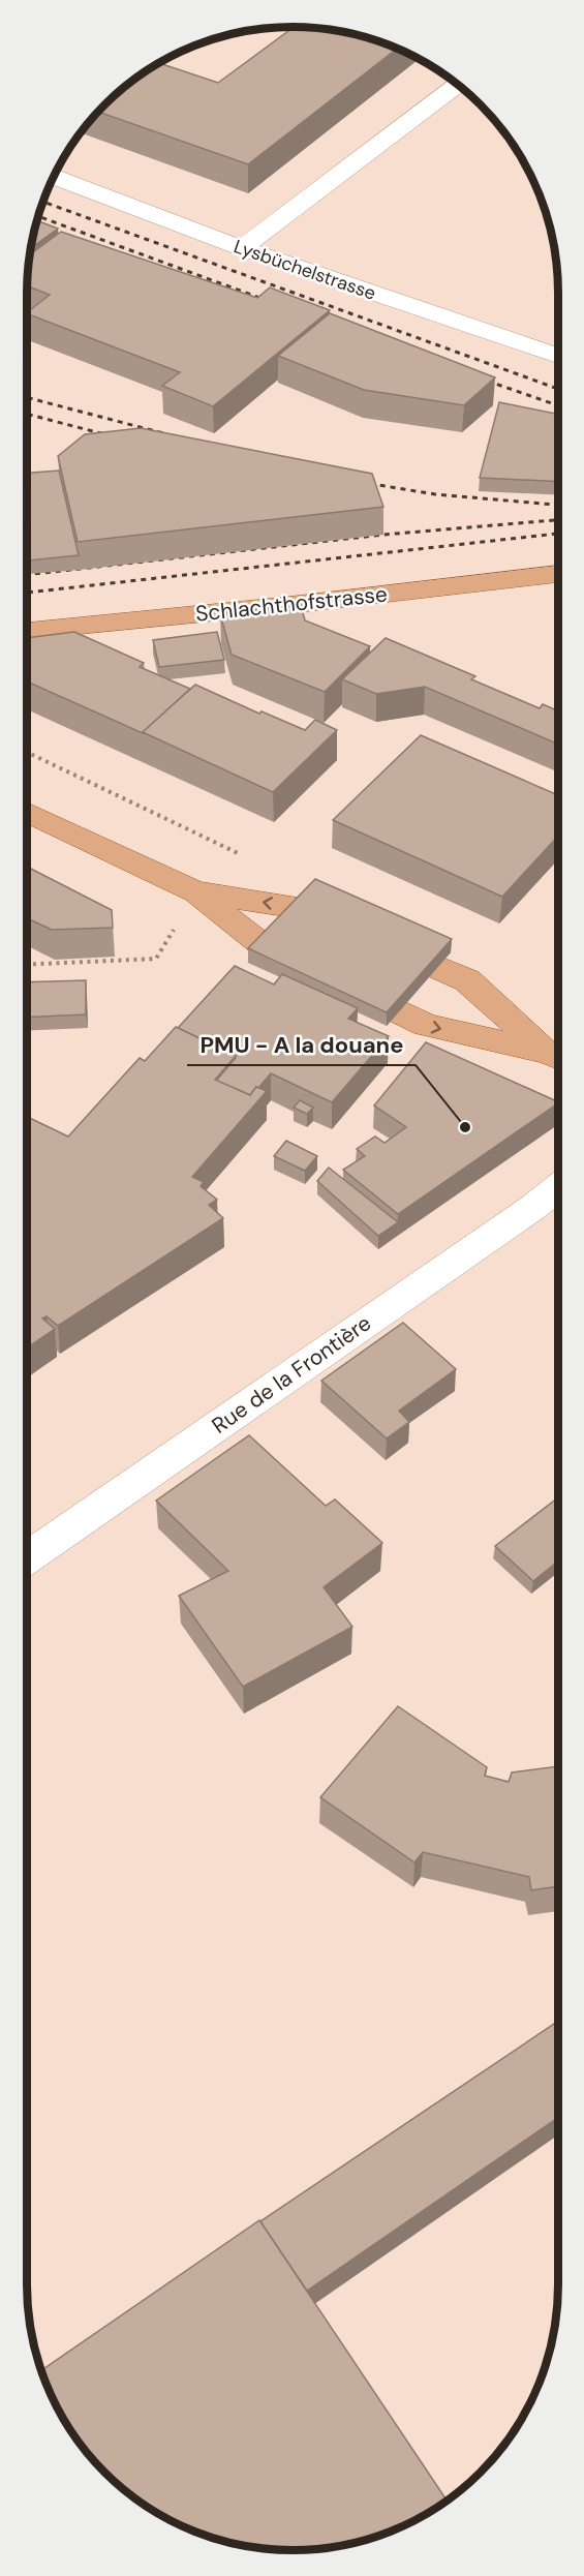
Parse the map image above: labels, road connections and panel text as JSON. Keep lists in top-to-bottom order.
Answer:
{
  "streets": {
    "main road": ["Schlachthofstrasse"],
    "street": ["Lysbüchelstrasse", "Rue de la Frontière"]
  },
  "places": ["PMU - A la douane"]
}
